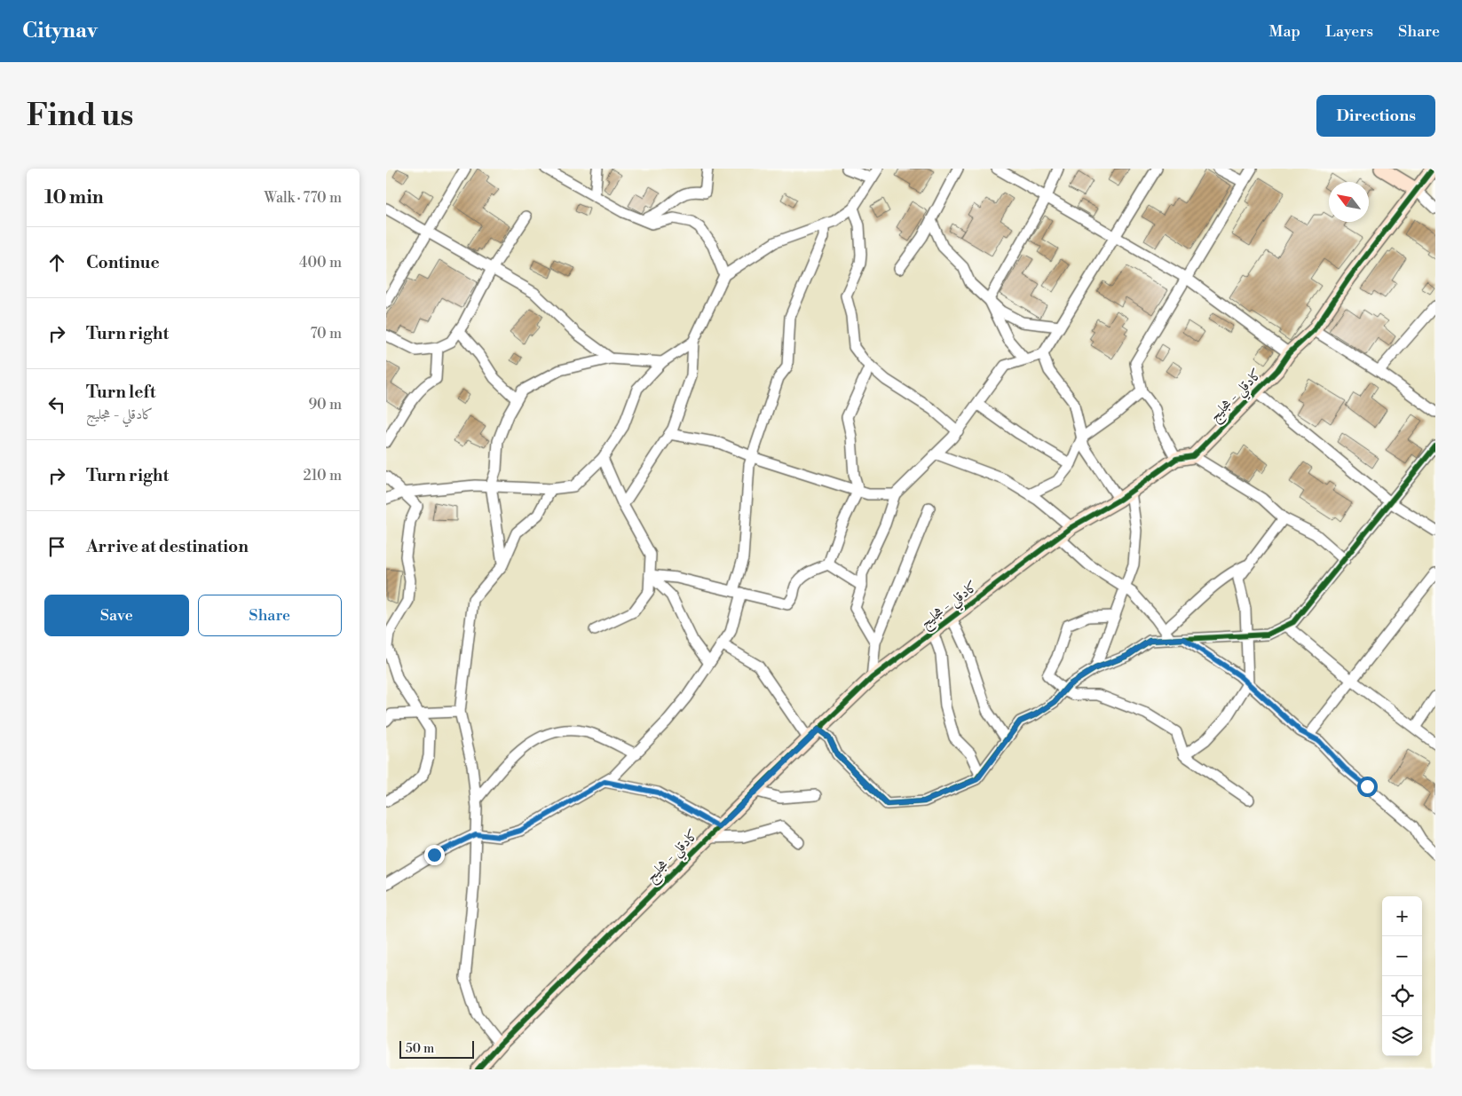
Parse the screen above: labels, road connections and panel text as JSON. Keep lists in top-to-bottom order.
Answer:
{
  "streets": {
    "street": ["كادقلي - هجليج"]
  },
  "scale_bar": "50 m",
  "north": "top left",
  "page": {
    "header": "Citynav",
    "nav": ["Map", "Layers", "Share"],
    "buttons": [
      "Directions",
      ["Save", "Share"]
    ],
    "title": "Find us",
    "heading": ["10 min", "Walk · 770 m"],
    "list": [
      ["Continue", "400 m"],
      ["Turn right", "70 m"],
      ["Turn left", "كادقلي - هجليج", "90 m"],
      ["Turn right", "210 m"],
      "Arrive at destination"
    ],
    "map_buttons": ["+", "−"],
    "scale": "50 m"
  }
}
